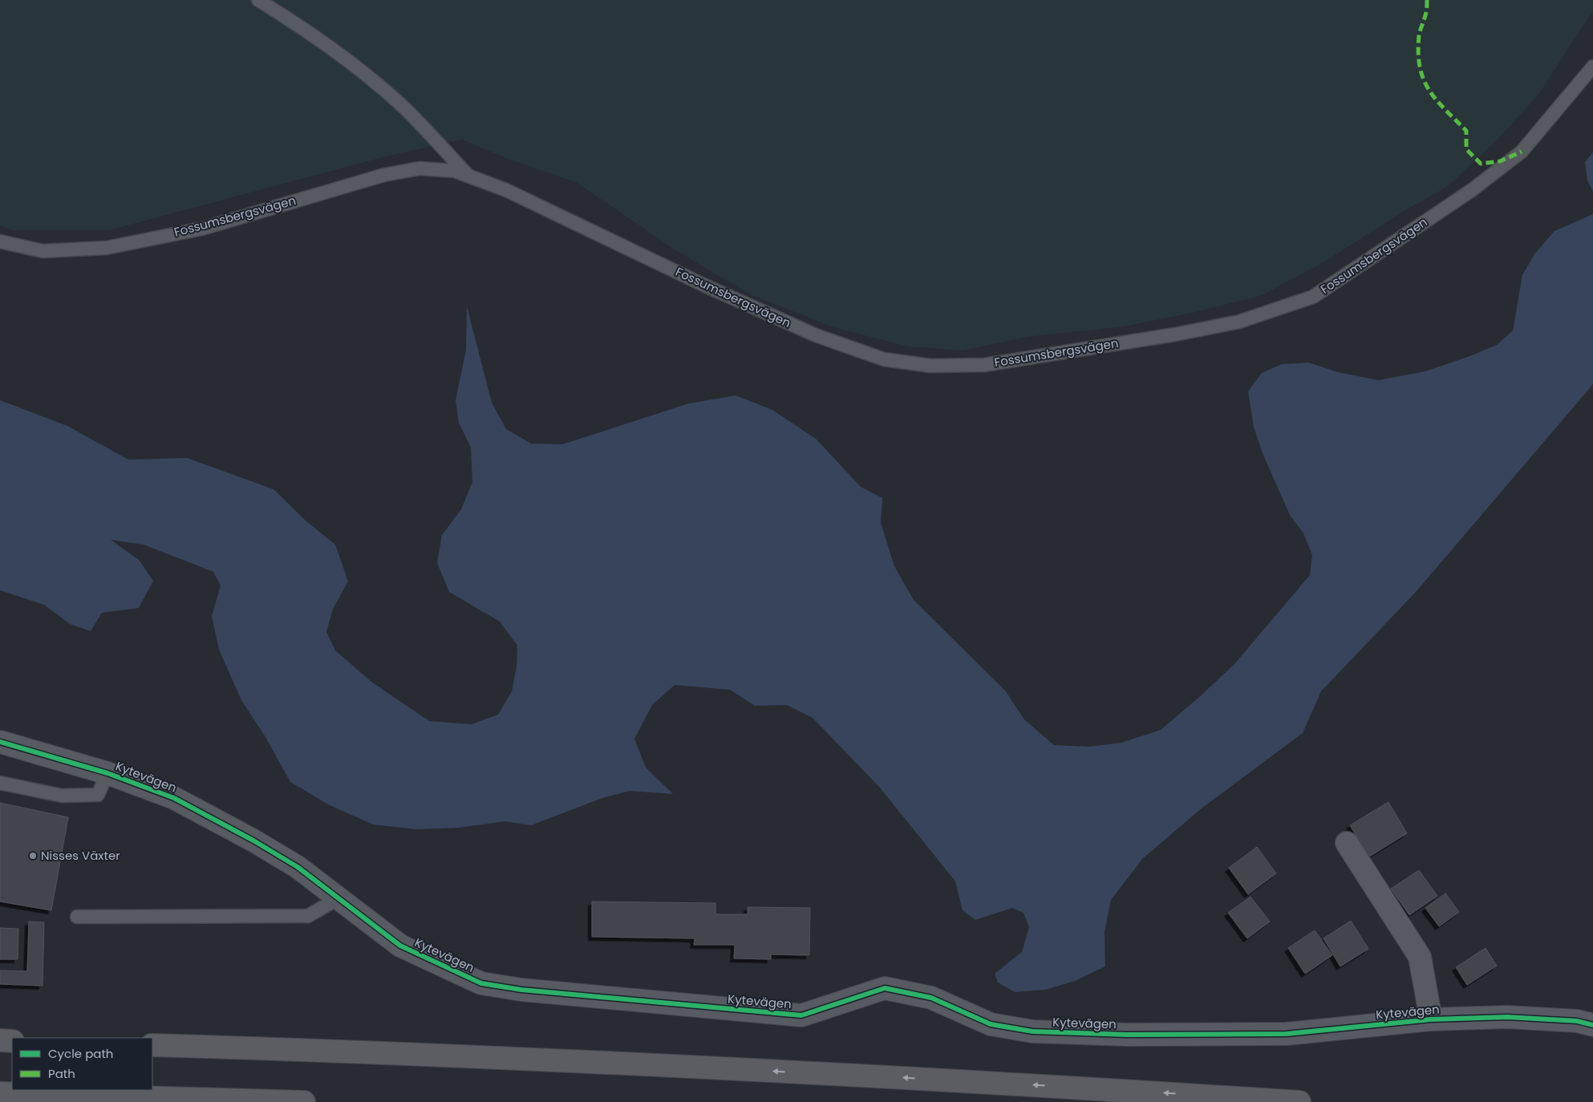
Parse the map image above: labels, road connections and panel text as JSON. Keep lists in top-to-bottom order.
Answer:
{
  "streets": {
    "street": ["Kytevägen"],
    "lane": ["Fossumsbergsvägen"]
  },
  "places": ["Nisses Växter"],
  "legend": ["Cycle path", "Path"]
}
